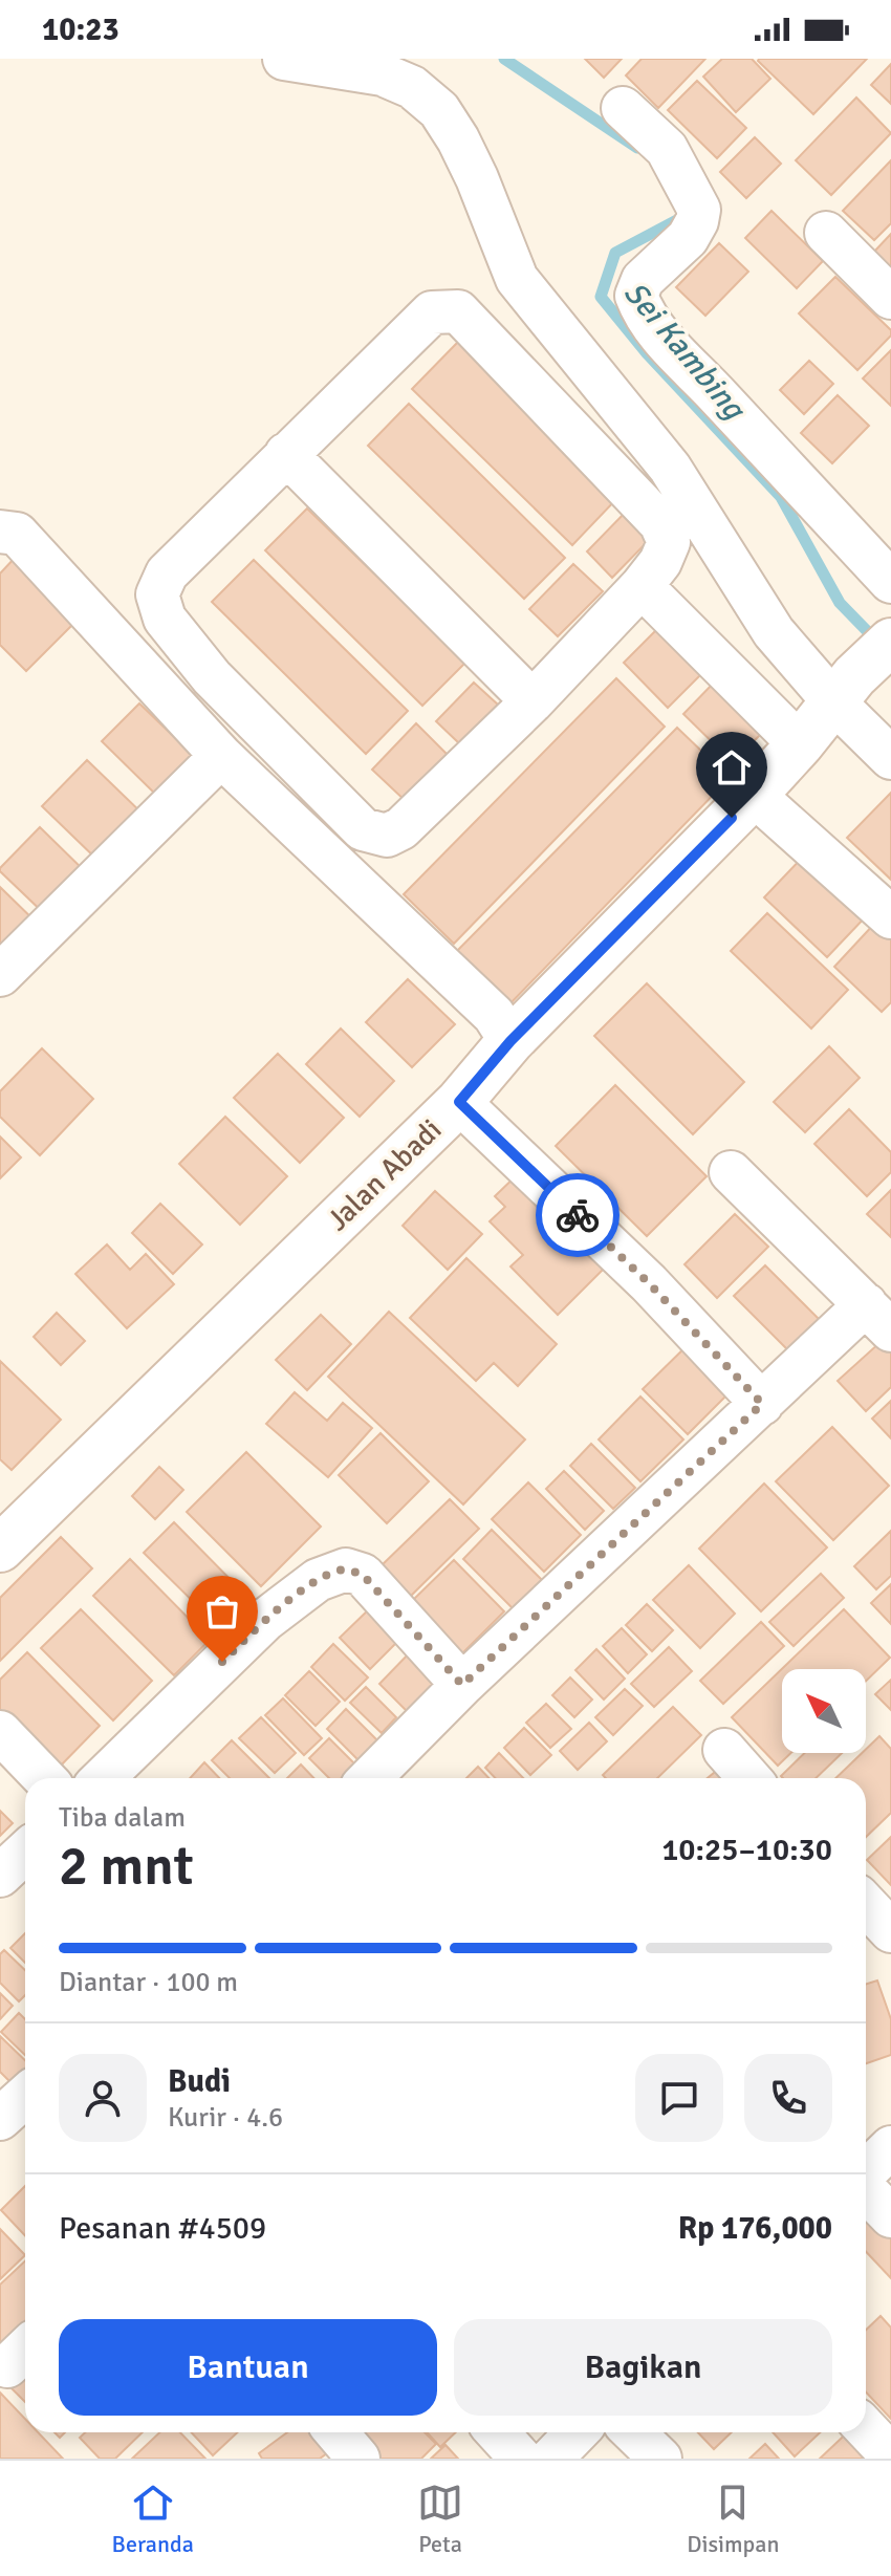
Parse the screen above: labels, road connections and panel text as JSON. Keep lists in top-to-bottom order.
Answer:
{
  "streets": {
    "street": ["Jalan Abadi"]
  },
  "water": ["Sei Kambing"],
  "north": "top left",
  "page": {
    "status": "10:23",
    "heading": ["2 mnt", "Tiba dalam", "10:25–10:30"],
    "panel": [
      "Budi",
      "Kurir · 4.6",
      "Pesanan #4509",
      "Rp 176,000"
    ],
    "bar": "Diantar · 100 m",
    "buttons": ["Bantuan", "Bagikan"],
    "tabs": ["Beranda", "Peta", "Disimpan"]
  }
}
